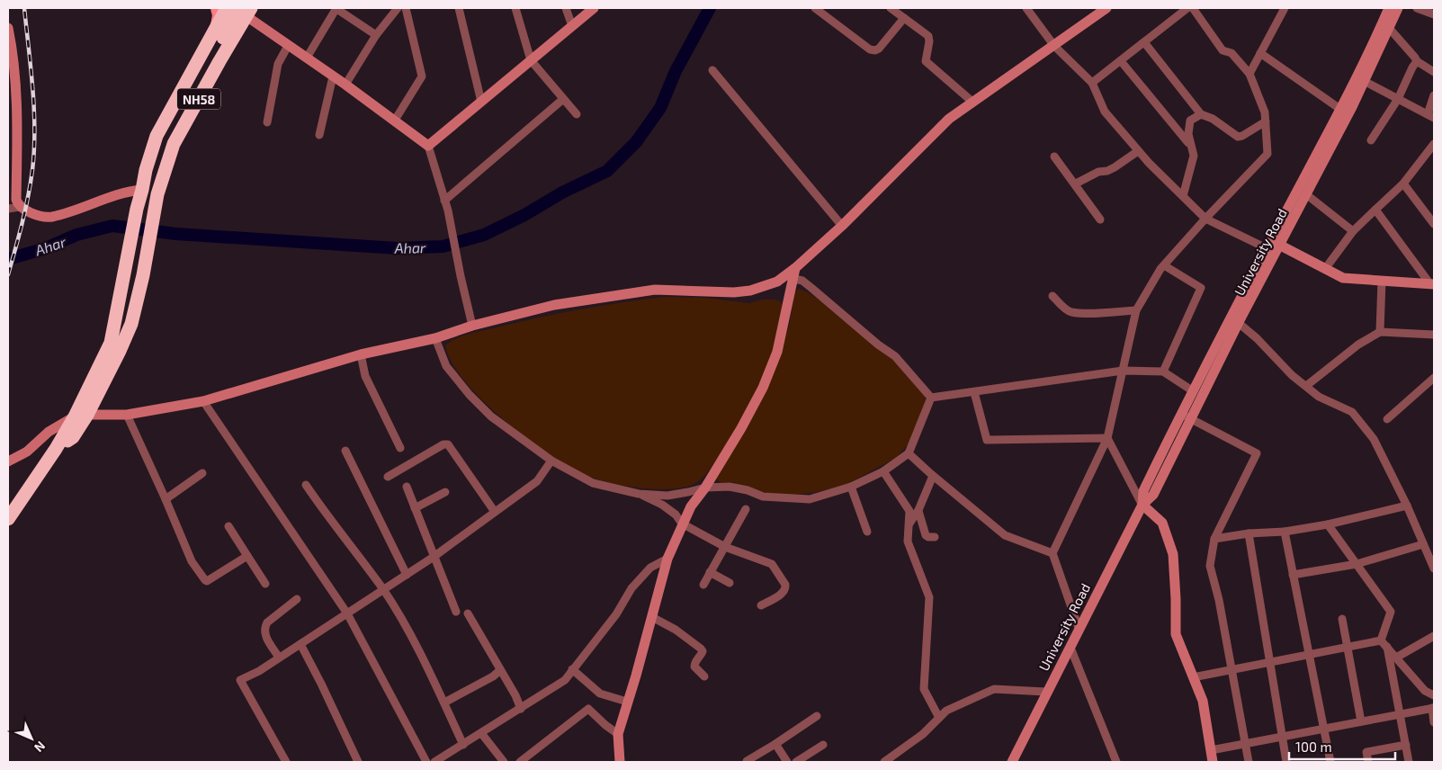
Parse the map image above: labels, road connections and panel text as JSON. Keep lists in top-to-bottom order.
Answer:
{
  "streets": {
    "highway": ["NH58"],
    "street": ["University Road"]
  },
  "water": ["Ahar"],
  "scale_bar": "100 m",
  "north": "bottom right"
}
